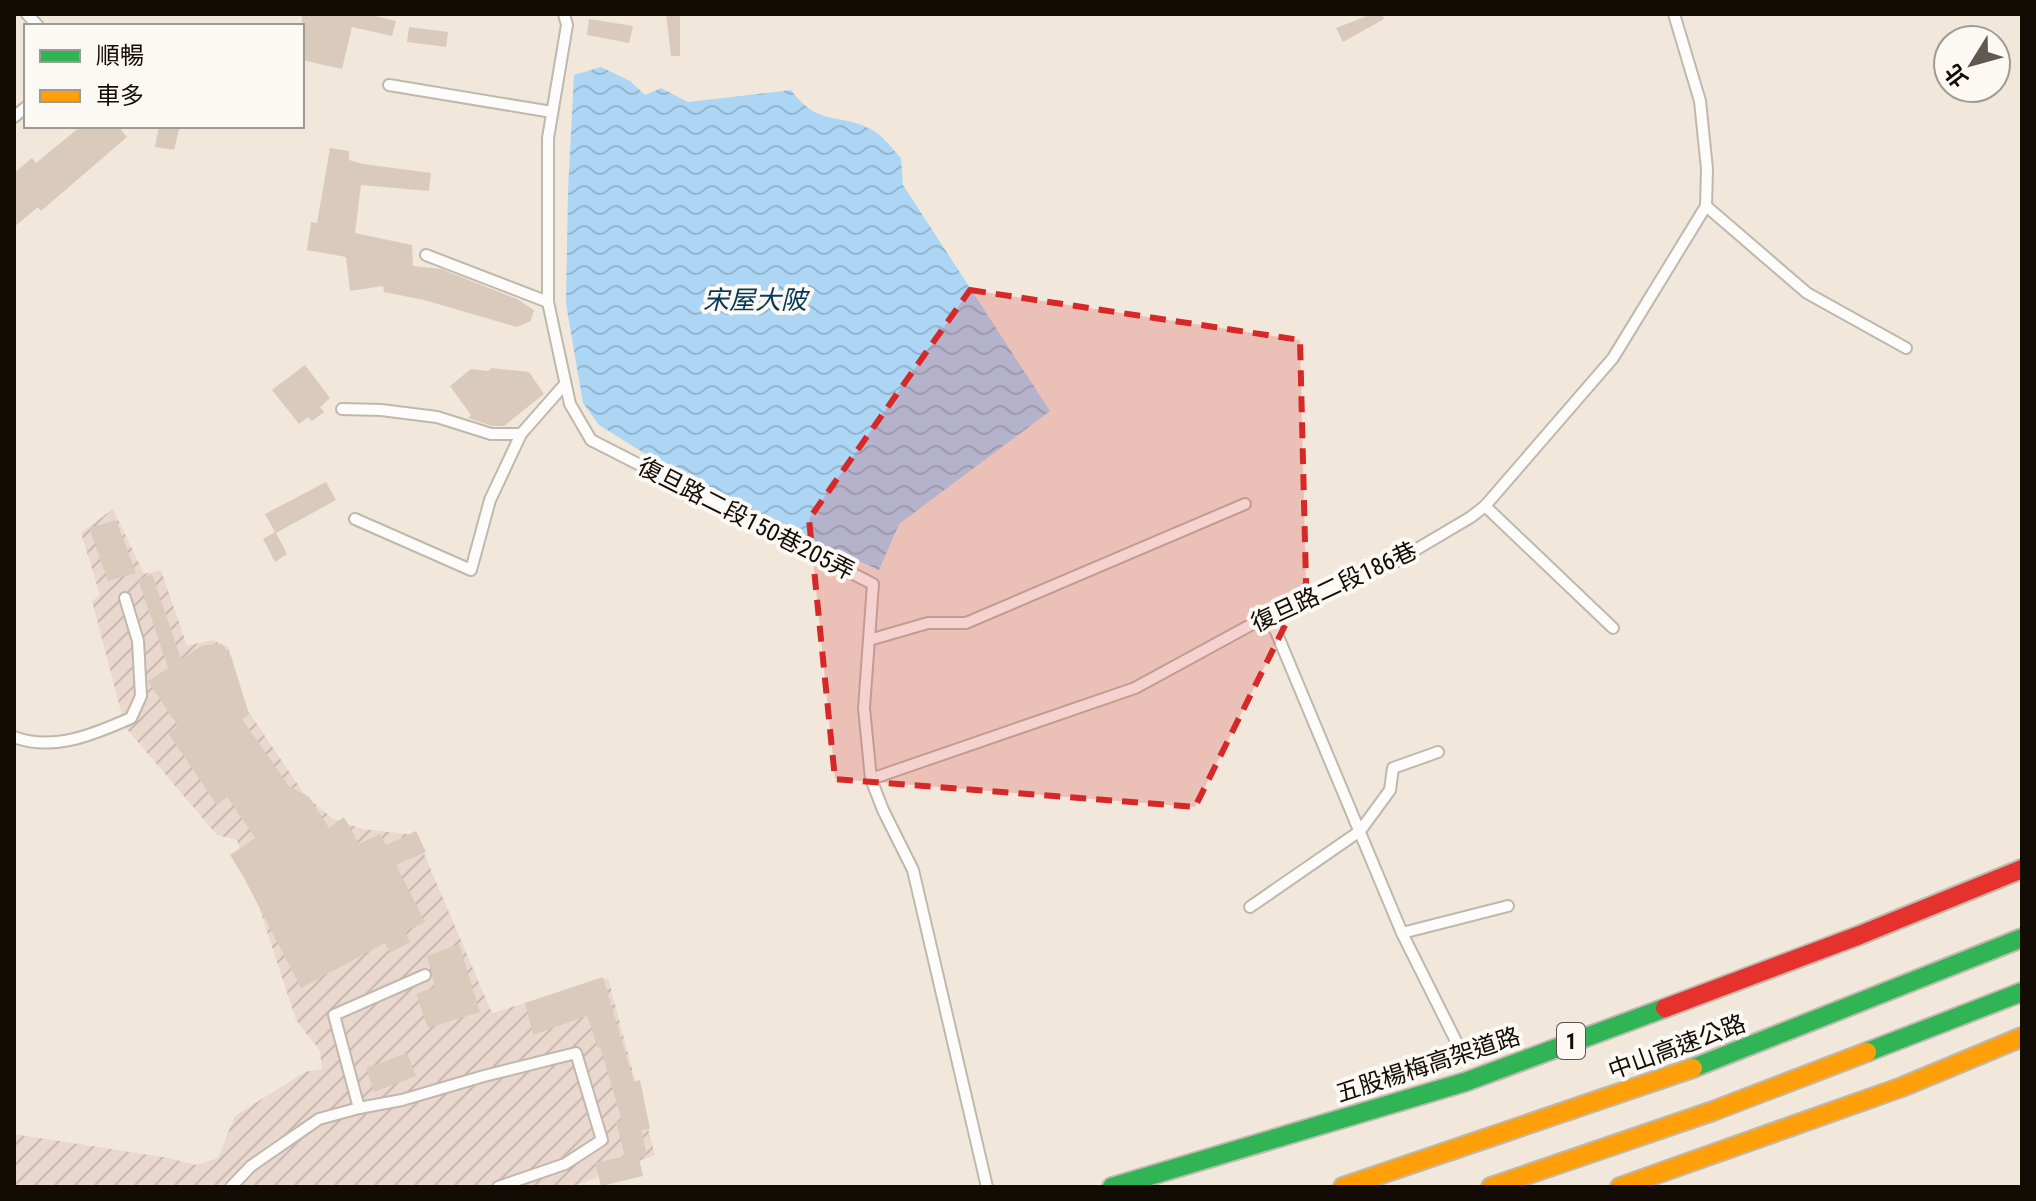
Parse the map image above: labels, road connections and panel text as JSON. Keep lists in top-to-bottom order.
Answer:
{
  "streets": {
    "highway": ["1", "中山高速公路", "五股楊梅高架道路"],
    "lane": ["復旦路二段150巷205弄", "復旦路二段186巷"]
  },
  "crossings": [
    ["復旦路二段150巷205弄", "復旦路二段186巷"]
  ],
  "water": ["宋屋大陂"],
  "legend": ["順暢", "車多"],
  "north": "bottom left"
}
